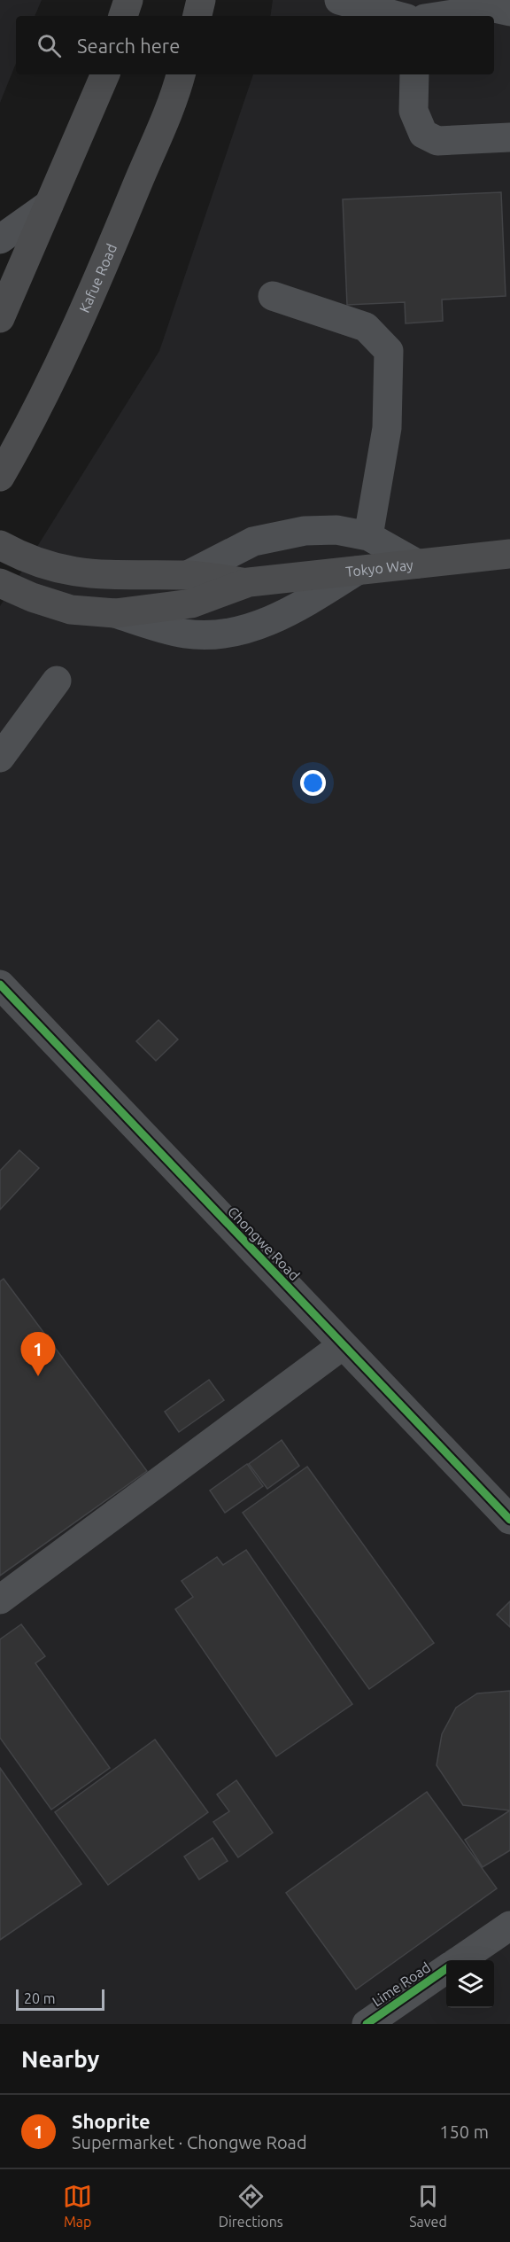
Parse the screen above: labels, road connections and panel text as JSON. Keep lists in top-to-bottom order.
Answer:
{
  "streets": {
    "main road": ["Kafue Road", "Tokyo Way"],
    "street": ["Chongwe Road", "Lime Road"]
  },
  "scale_bar": "20 m",
  "page": {
    "search": "Search here",
    "pins": "1",
    "scale": "20 m",
    "heading": "Nearby",
    "list": [
      {
        "mark": "1",
        "name": "Shoprite",
        "note": "Supermarket · Chongwe Road",
        "value": "150 m"
      }
    ],
    "nav": ["Map", "Directions", "Saved"]
  }
}
